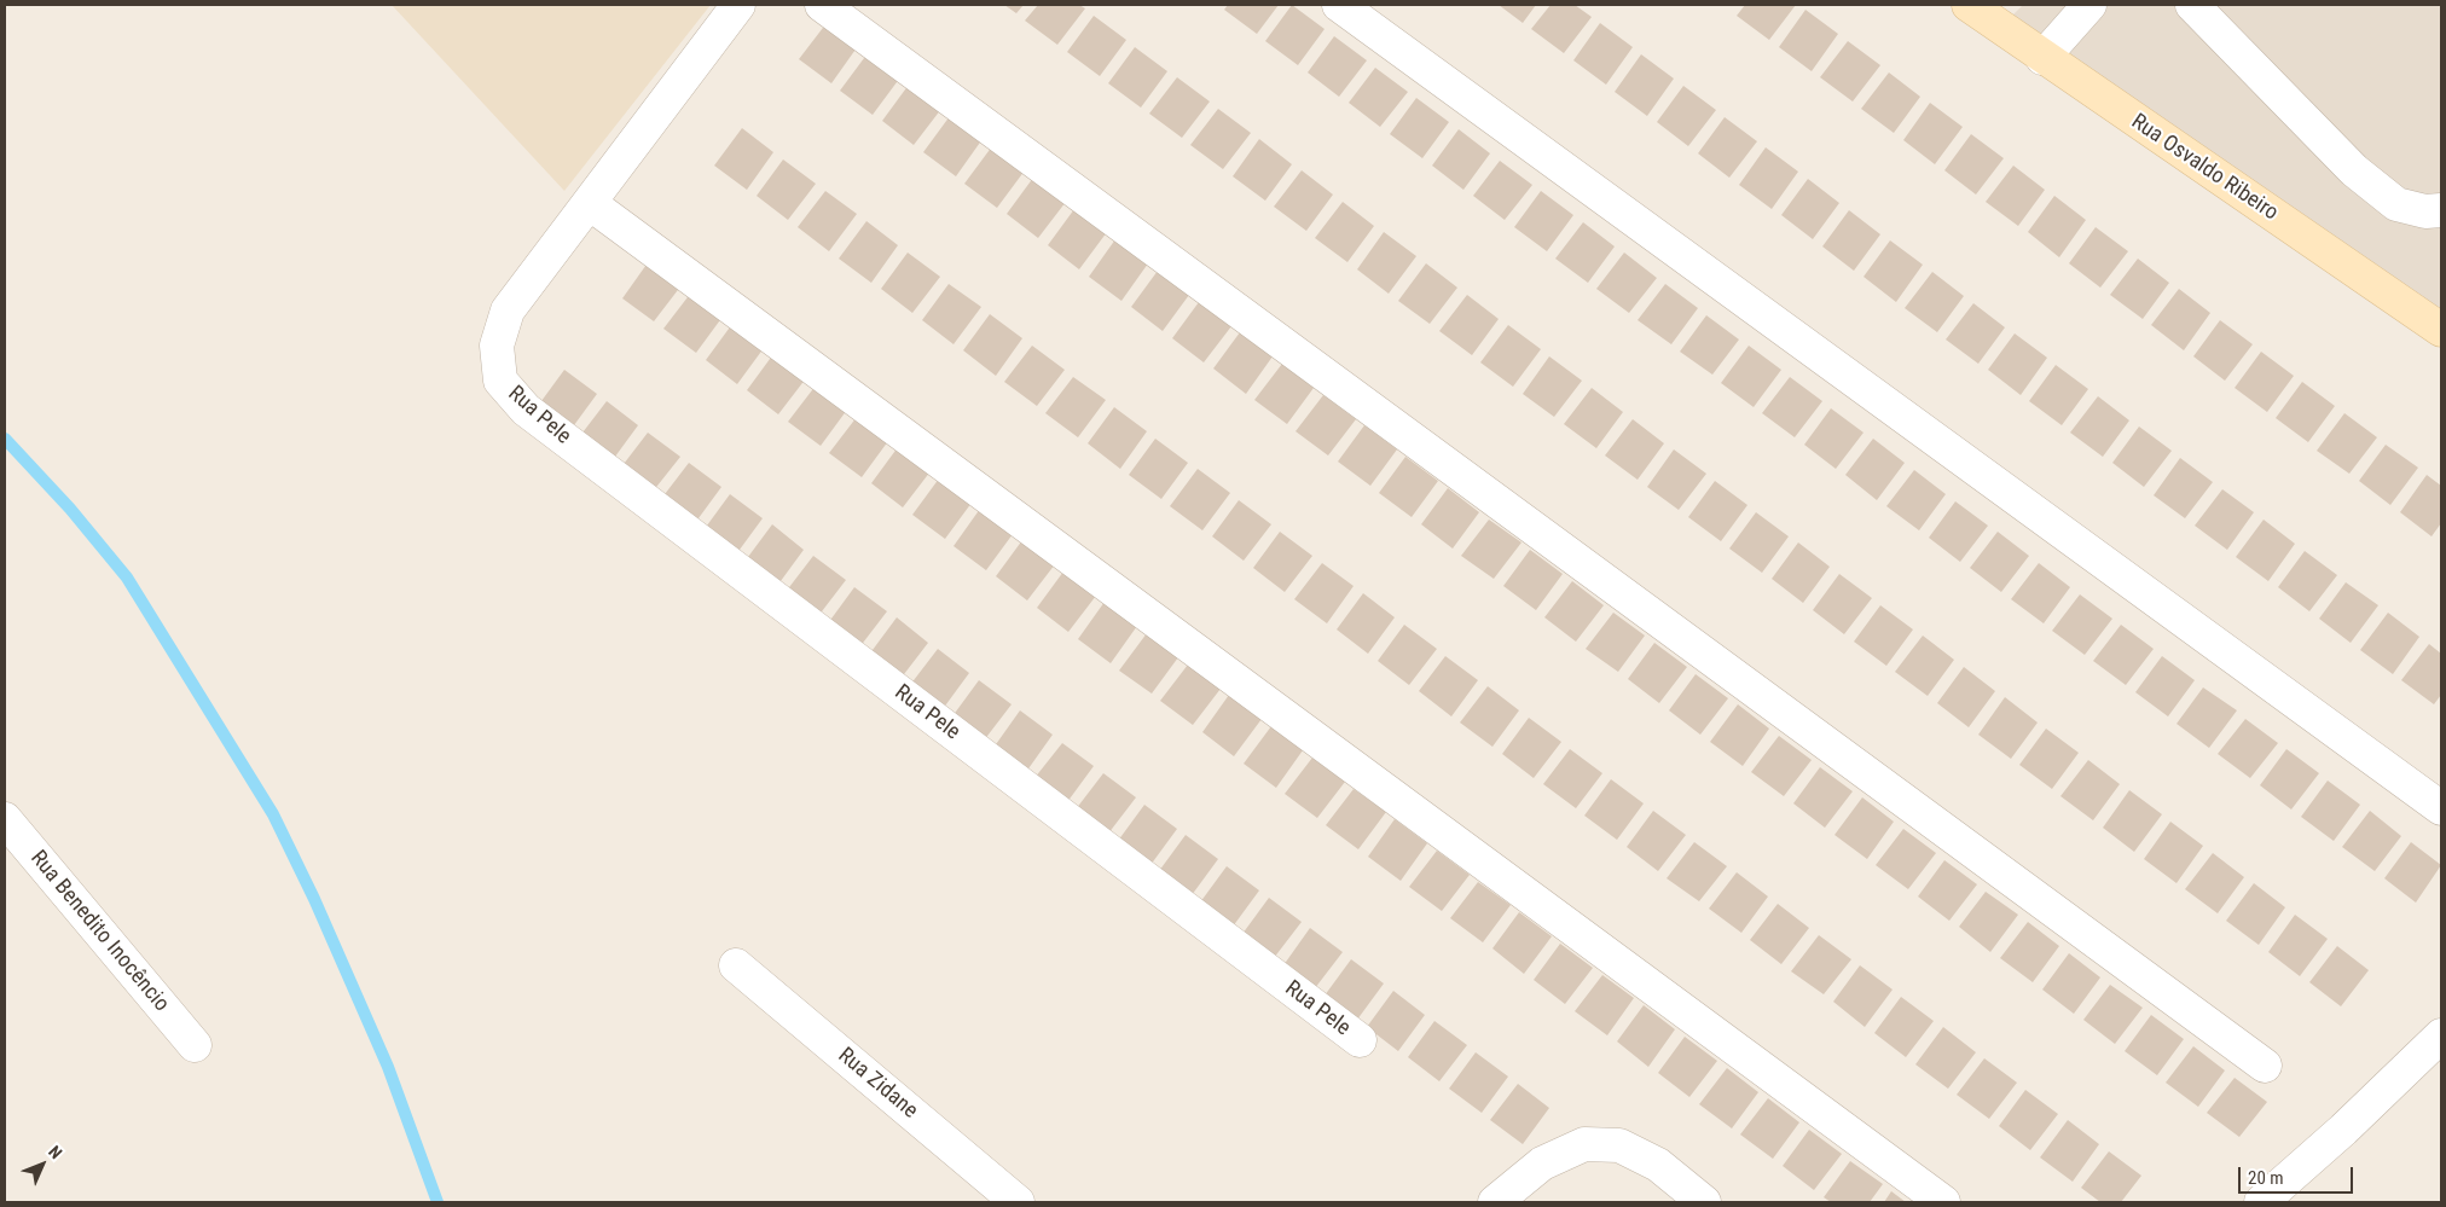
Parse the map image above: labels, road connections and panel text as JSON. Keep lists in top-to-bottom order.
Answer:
{
  "streets": {
    "street": [
      "Rua Osvaldo Ribeiro",
      "Rua Pele",
      "Rua Benedito Inocêncio",
      "Rua Zidane"
    ]
  },
  "scale_bar": "20 m",
  "north": "top right"
}
